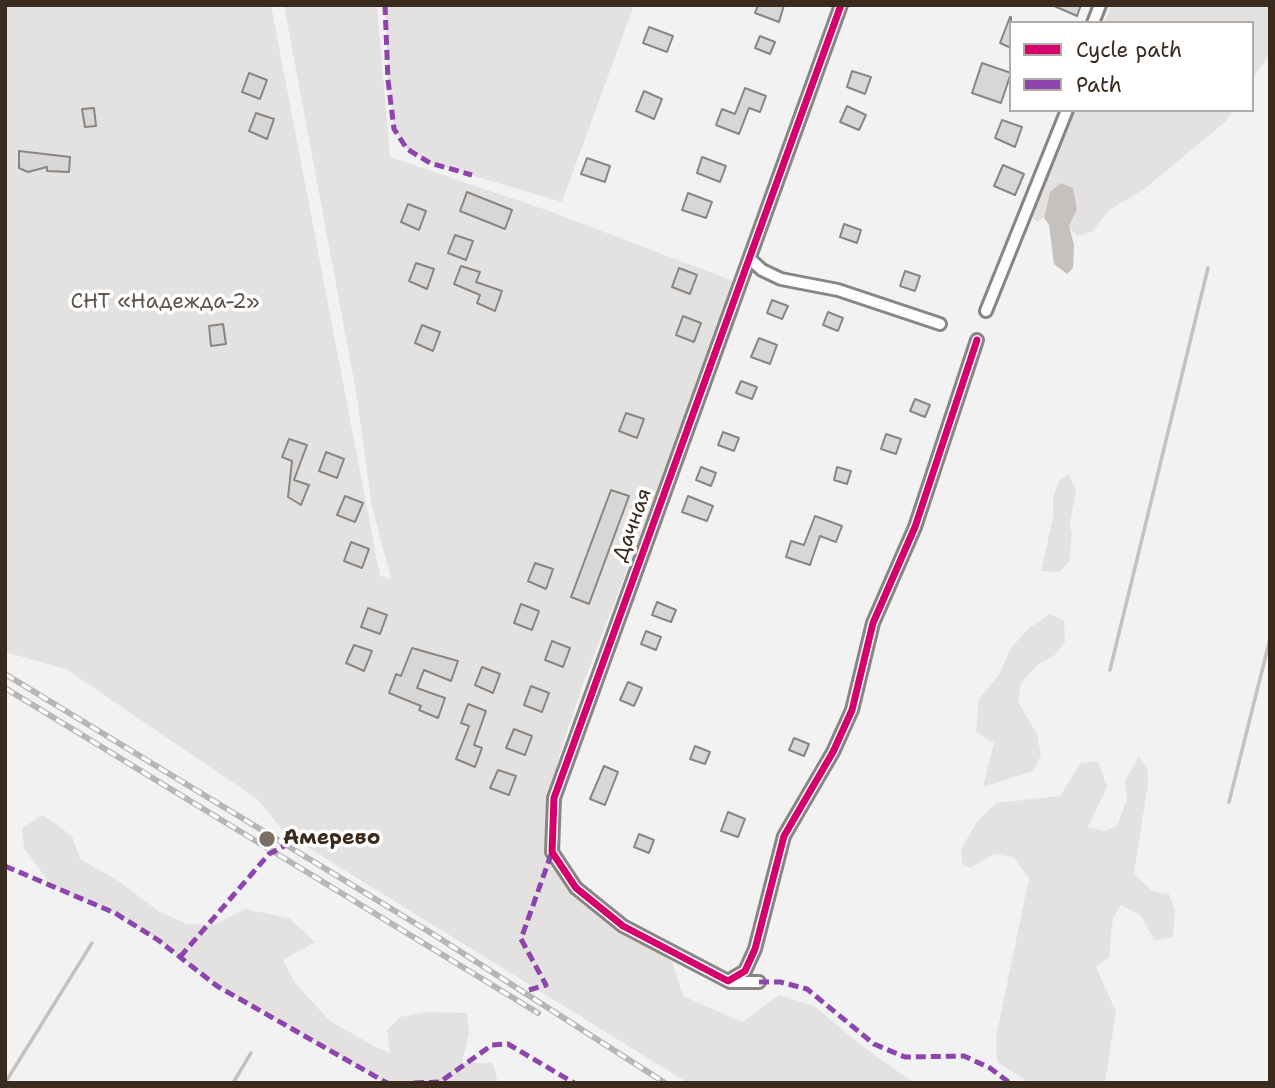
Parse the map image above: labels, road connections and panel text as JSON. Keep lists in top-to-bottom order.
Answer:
{
  "streets": {
    "street": ["Дачная"]
  },
  "parks": ["СНТ «Надежда-2»"],
  "places": ["Амерево"],
  "legend": ["Cycle path", "Path"]
}
